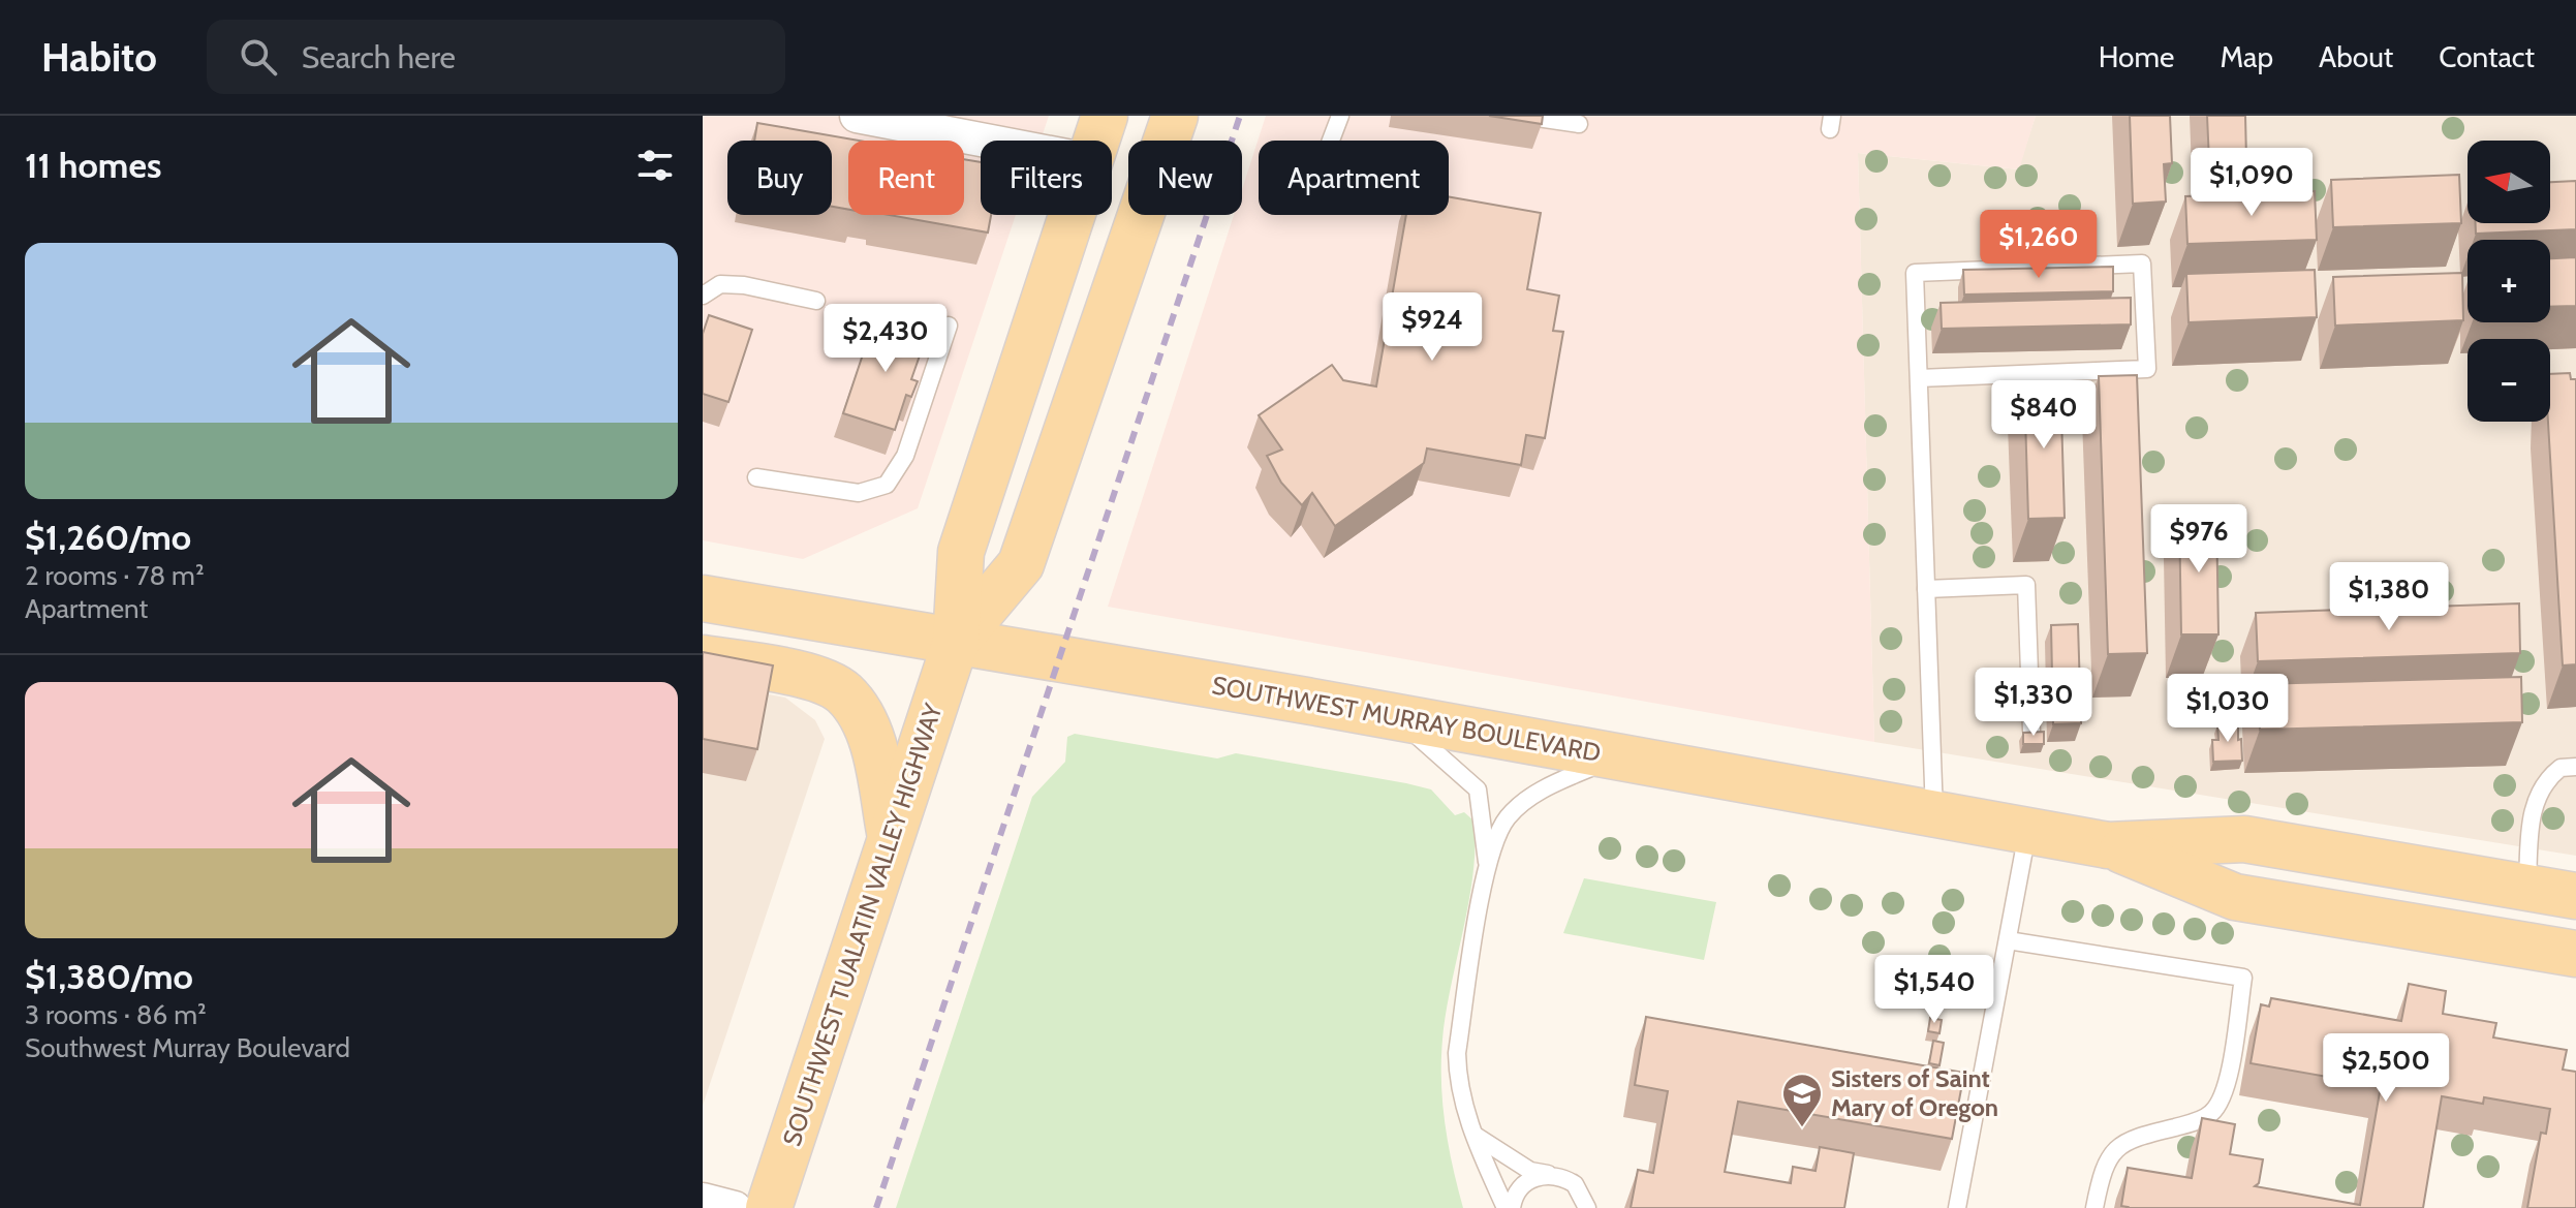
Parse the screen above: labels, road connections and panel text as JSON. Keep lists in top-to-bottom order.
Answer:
{
  "streets": {
    "main road": ["SOUTHWEST MURRAY BOULEVARD", "SOUTHWEST TUALATIN VALLEY HIGHWAY"]
  },
  "crossings": [
    ["SOUTHWEST MURRAY BOULEVARD", "SOUTHWEST TUALATIN VALLEY HIGHWAY"]
  ],
  "places": {
    "school or university": ["Sisters of Saint Mary of Oregon"]
  },
  "north": "left",
  "page": {
    "header": "Habito",
    "search": "Search here",
    "nav": [
      "Home",
      "Map",
      "About",
      "Contact"
    ],
    "heading": "11 homes",
    "map_buttons": ["+", "−"],
    "chip": [
      "Buy",
      "Rent",
      "Filters",
      "New",
      "Apartment"
    ],
    "price": [
      "$1,090",
      "$1,260",
      "$924",
      "$2,430",
      "$840",
      "$976",
      "$1,380",
      "$1,330",
      "$1,030",
      "$1,540",
      "$2,500"
    ],
    "list": [
      {
        "name": "$1,260/mo",
        "note": "2 rooms · 78 m² · Apartment"
      },
      {
        "name": "$1,380/mo",
        "note": "3 rooms · 86 m² · Southwest Murray Boulevard"
      }
    ]
  }
}
